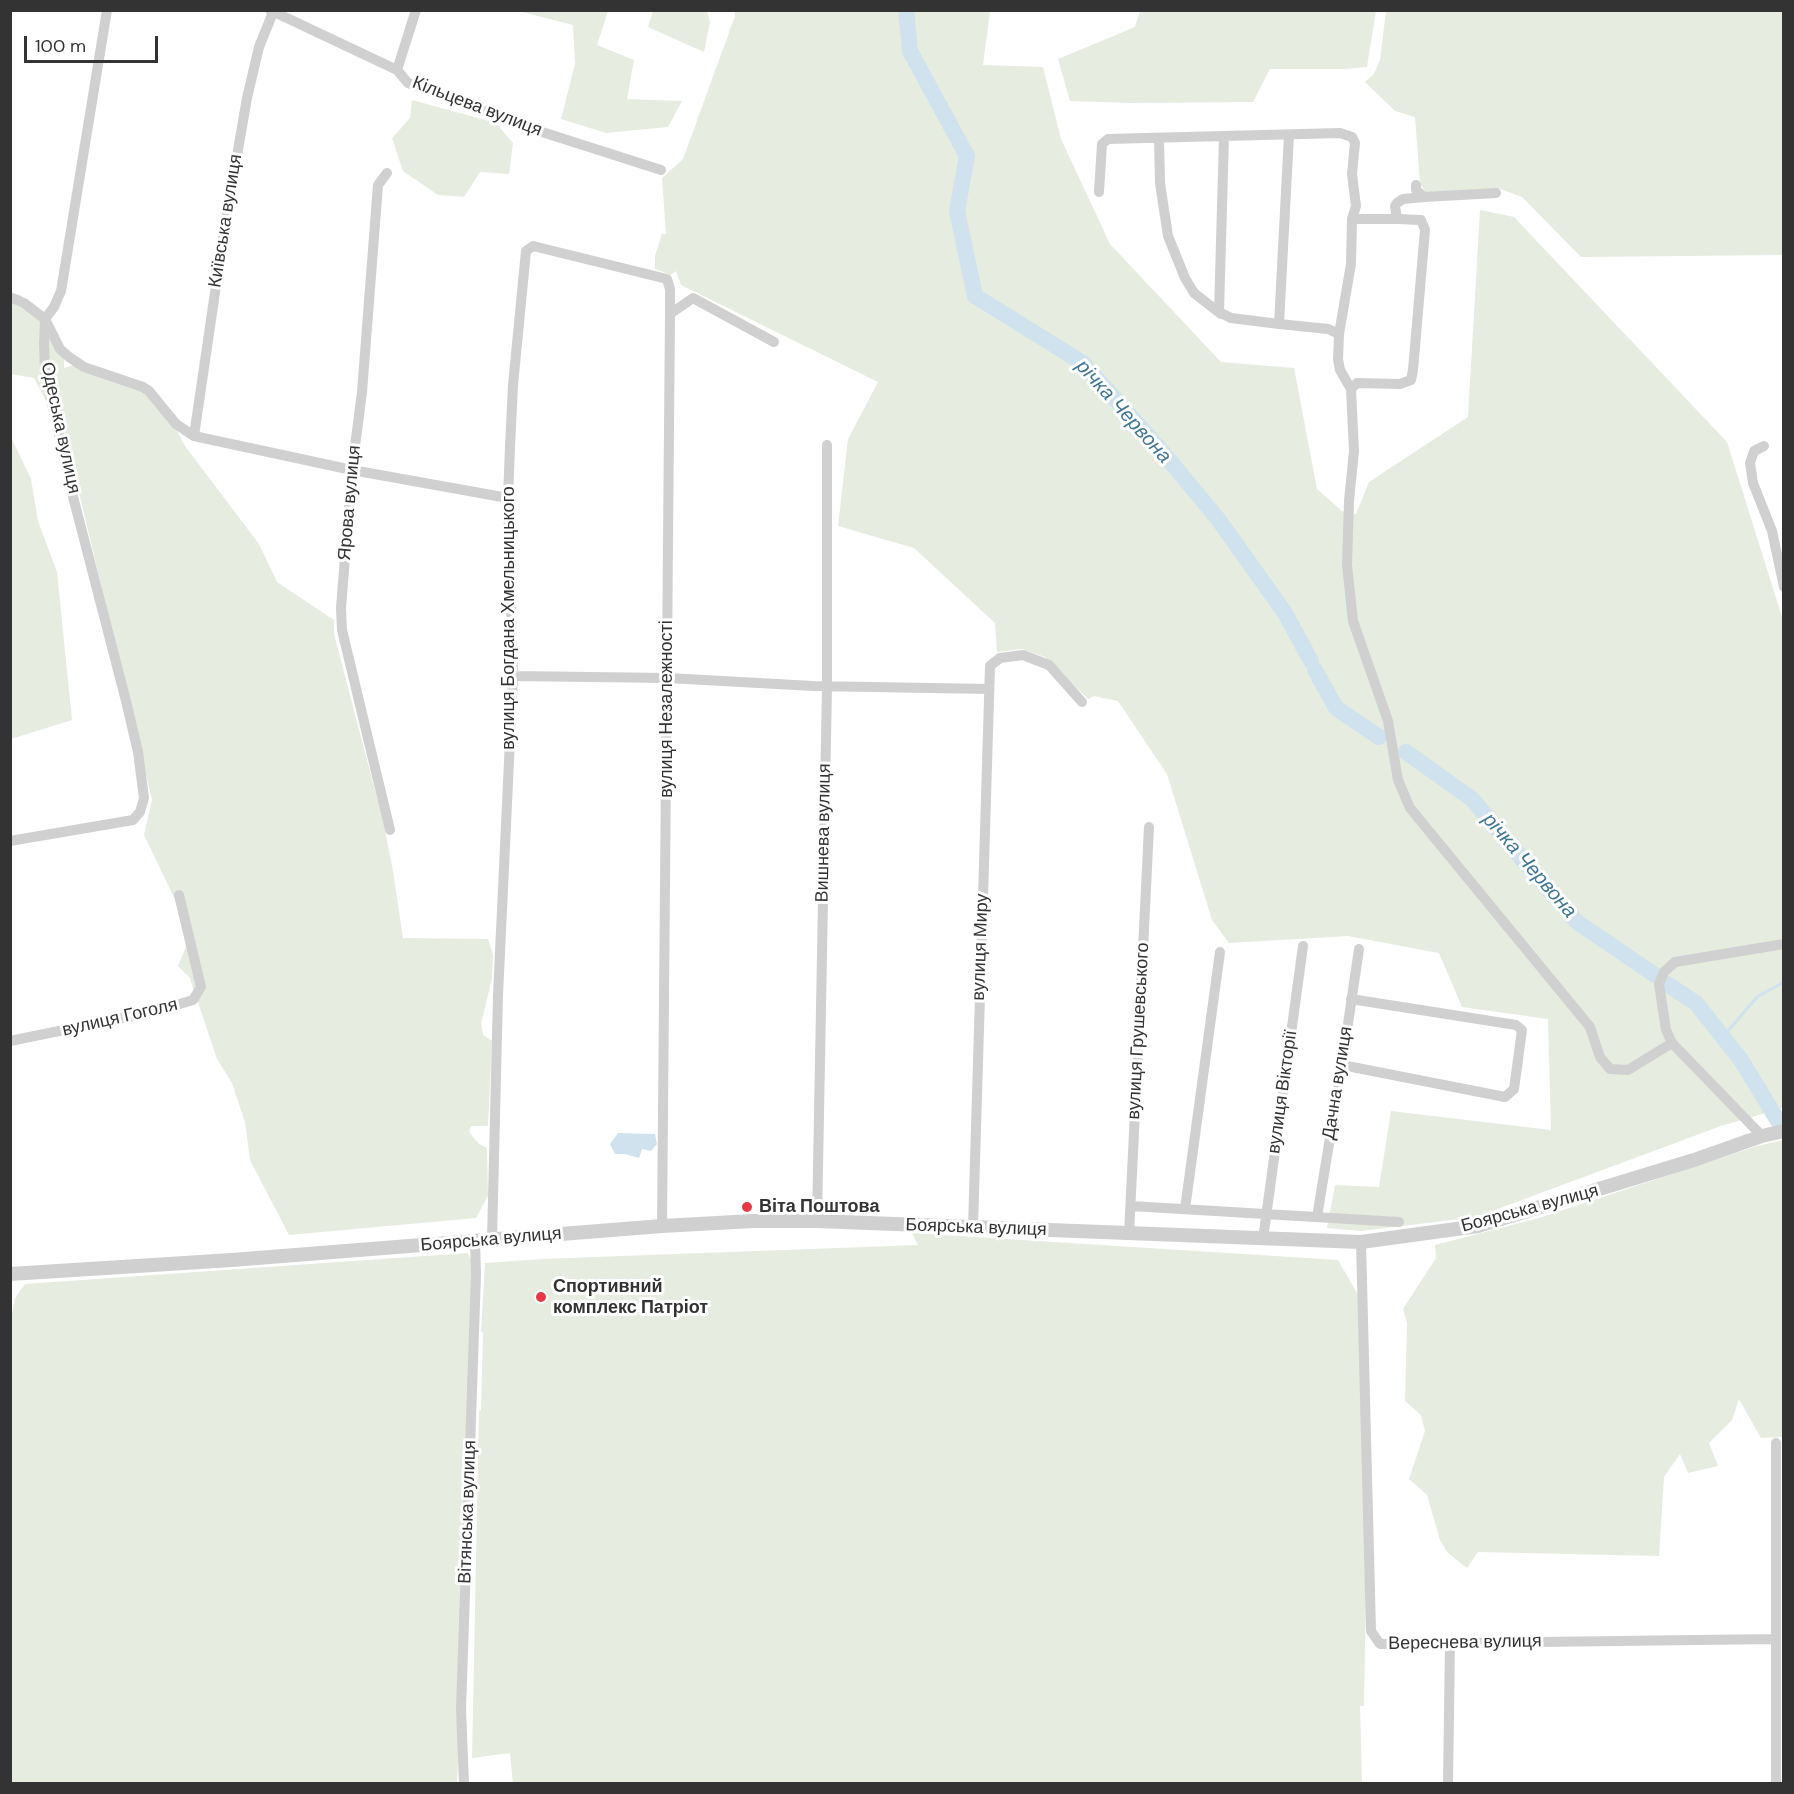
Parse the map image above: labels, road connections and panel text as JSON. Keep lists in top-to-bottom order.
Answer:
{
  "streets": {
    "street": [
      "Кільцева вулиця",
      "Київська вулиця",
      "Одеська вулиця",
      "Ярова вулиця",
      "вулиця Богдана Хмельницького",
      "вулиця Незалежності",
      "Вишнева вулиця",
      "вулиця Миру",
      "вулиця Гоголя",
      "вулиця Грушевського",
      "Дачна вулиця",
      "вулиця Вікторії",
      "Боярська вулиця",
      "Вітянська вулиця",
      "Вереснева вулиця"
    ]
  },
  "crossings": [
    ["Кільцева вулиця", "Київська вулиця"],
    ["вулиця Богдана Хмельницького", "вулиця Незалежності"],
    ["вулиця Богдана Хмельницького", "Боярська вулиця"],
    ["вулиця Незалежності", "Боярська вулиця"],
    ["Вишнева вулиця", "Боярська вулиця"],
    ["вулиця Миру", "Боярська вулиця"],
    ["вулиця Грушевського", "Боярська вулиця"],
    ["вулиця Вікторії", "Боярська вулиця"],
    ["Боярська вулиця", "Вітянська вулиця"],
    ["Боярська вулиця", "Вереснева вулиця"]
  ],
  "water": ["річка Червона"],
  "places": ["Віта Поштова", "Спортивний комплекс Патріот"],
  "scale_bar": "100 m"
}
